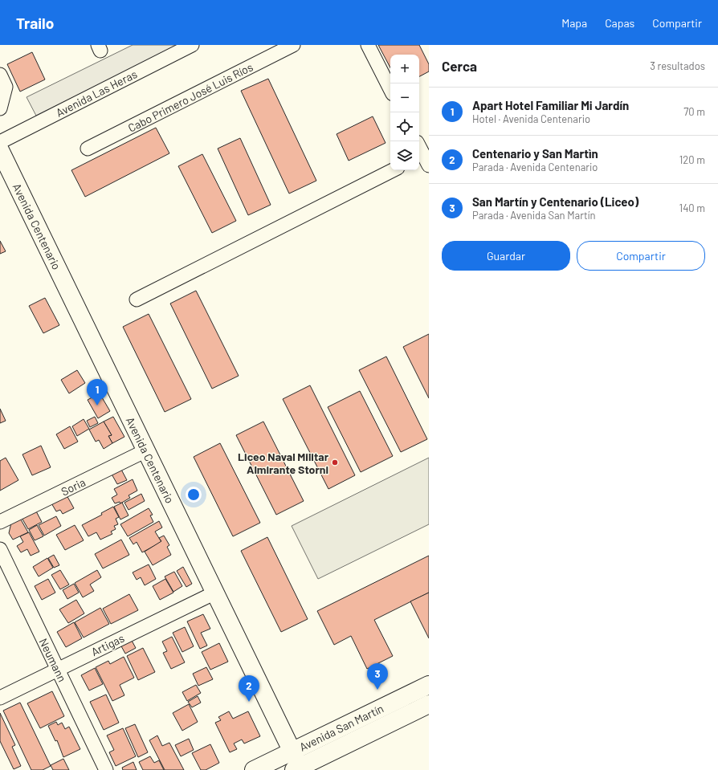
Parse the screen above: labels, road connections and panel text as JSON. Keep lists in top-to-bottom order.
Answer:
{
  "streets": {
    "main road": ["Avenida Centenario", "Avenida San Martín"],
    "street": [
      "Avenida Las Heras",
      "Cabo Primero José Luis Ríos",
      "Soria",
      "Artigas",
      "Neumann"
    ]
  },
  "crossings": [
    ["Avenida Centenario", "Soria"],
    ["Avenida Centenario", "Artigas"],
    ["Avenida Centenario", "Avenida San Martín"],
    ["Artigas", "Neumann"]
  ],
  "places": ["Liceo Naval Militar Almirante Storni"],
  "page": {
    "header": "Trailo",
    "nav": ["Mapa", "Capas", "Compartir"],
    "heading": ["Cerca", "3 resultados"],
    "map_buttons": ["+", "−"],
    "list": [
      {
        "mark": "1",
        "name": "Apart Hotel Familiar Mi Jardín",
        "note": "Hotel · Avenida Centenario",
        "value": "70 m"
      },
      {
        "mark": "2",
        "name": "Centenario y San Martìn",
        "note": "Parada · Avenida Centenario",
        "value": "120 m"
      },
      {
        "mark": "3",
        "name": "San Martín y Centenario (Liceo)",
        "note": "Parada · Avenida San Martín",
        "value": "140 m"
      }
    ],
    "buttons": ["Guardar", "Compartir"],
    "pins": ["1", "3", "2"]
  }
}
